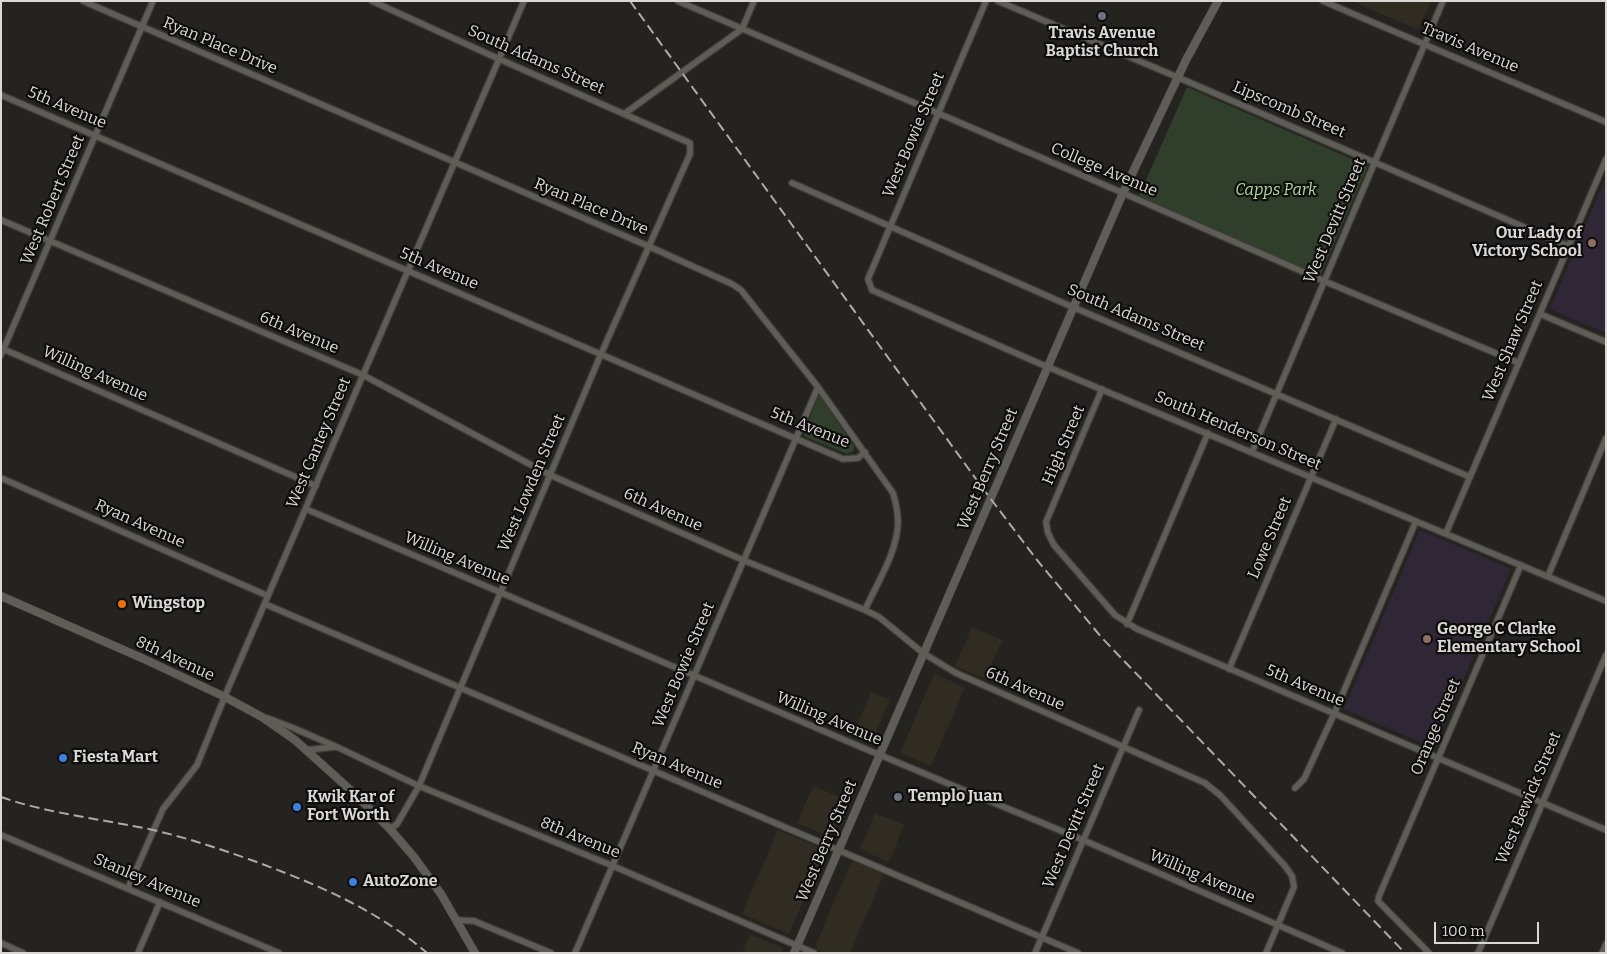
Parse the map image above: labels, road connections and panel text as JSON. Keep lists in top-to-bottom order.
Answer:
{
  "streets": {
    "main road": ["West Berry Street", "8th Avenue"],
    "street": [
      "Ryan Place Drive",
      "Travis Avenue",
      "South Adams Street",
      "5th Avenue",
      "Lipscomb Street",
      "West Bowie Street",
      "College Avenue",
      "West Robert Street",
      "West Devitt Street",
      "6th Avenue",
      "West Shaw Street",
      "Willing Avenue",
      "South Henderson Street",
      "West Cantey Street",
      "High Street",
      "West Lowden Street",
      "Ryan Avenue",
      "Lowe Street",
      "Orange Street",
      "West Bewick Street",
      "Stanley Avenue"
    ]
  },
  "crossings": [
    ["Ryan Place Drive", "5th Avenue"],
    ["Ryan Place Drive", "West Bowie Street"],
    ["Ryan Place Drive", "West Robert Street"],
    ["Ryan Place Drive", "6th Avenue"],
    ["Ryan Place Drive", "West Cantey Street"],
    ["Ryan Place Drive", "West Lowden Street"],
    ["Travis Avenue", "West Devitt Street"],
    ["South Adams Street", "West Bowie Street"],
    ["South Adams Street", "West Devitt Street"],
    ["South Adams Street", "West Shaw Street"],
    ["South Adams Street", "West Cantey Street"],
    ["South Adams Street", "West Berry Street"],
    ["South Adams Street", "West Lowden Street"],
    ["South Adams Street", "Lowe Street"],
    ["5th Avenue", "West Bowie Street"],
    ["5th Avenue", "West Robert Street"],
    ["5th Avenue", "West Cantey Street"],
    ["5th Avenue", "High Street"],
    ["5th Avenue", "West Lowden Street"],
    ["5th Avenue", "Lowe Street"],
    ["5th Avenue", "Orange Street"],
    ["5th Avenue", "West Bewick Street"],
    ["Lipscomb Street", "West Devitt Street"],
    ["Lipscomb Street", "West Shaw Street"],
    ["Lipscomb Street", "West Berry Street"],
    ["West Bowie Street", "College Avenue"],
    ["West Bowie Street", "6th Avenue"],
    ["West Bowie Street", "Willing Avenue"],
    ["West Bowie Street", "South Henderson Street"],
    ["West Bowie Street", "Ryan Avenue"],
    ["West Bowie Street", "8th Avenue"],
    ["College Avenue", "West Devitt Street"],
    ["College Avenue", "West Shaw Street"],
    ["College Avenue", "West Berry Street"],
    ["West Robert Street", "6th Avenue"],
    ["West Robert Street", "Willing Avenue"],
    ["West Devitt Street", "6th Avenue"],
    ["West Devitt Street", "Willing Avenue"],
    ["West Devitt Street", "South Henderson Street"],
    ["West Devitt Street", "Ryan Avenue"],
    ["6th Avenue", "Willing Avenue"],
    ["6th Avenue", "West Cantey Street"],
    ["6th Avenue", "West Berry Street"],
    ["6th Avenue", "West Lowden Street"],
    ["West Shaw Street", "South Henderson Street"],
    ["Willing Avenue", "West Cantey Street"],
    ["Willing Avenue", "West Berry Street"],
    ["Willing Avenue", "West Lowden Street"],
    ["South Henderson Street", "High Street"],
    ["South Henderson Street", "West Berry Street"],
    ["South Henderson Street", "Lowe Street"],
    ["South Henderson Street", "Orange Street"],
    ["West Cantey Street", "Ryan Avenue"],
    ["West Cantey Street", "8th Avenue"],
    ["West Cantey Street", "Stanley Avenue"],
    ["West Berry Street", "Ryan Avenue"],
    ["West Berry Street", "8th Avenue"],
    ["West Lowden Street", "Ryan Avenue"],
    ["West Lowden Street", "8th Avenue"]
  ],
  "parks": ["Capps Park"],
  "places": [
    "Travis Avenue Baptist Church",
    "Our Lady of Victory School",
    "Wingstop",
    "George C Clarke Elementary School",
    "Fiesta Mart",
    "Templo Juan",
    "Kwik Kar of Fort Worth",
    "AutoZone"
  ],
  "scale_bar": "100 m"
}
